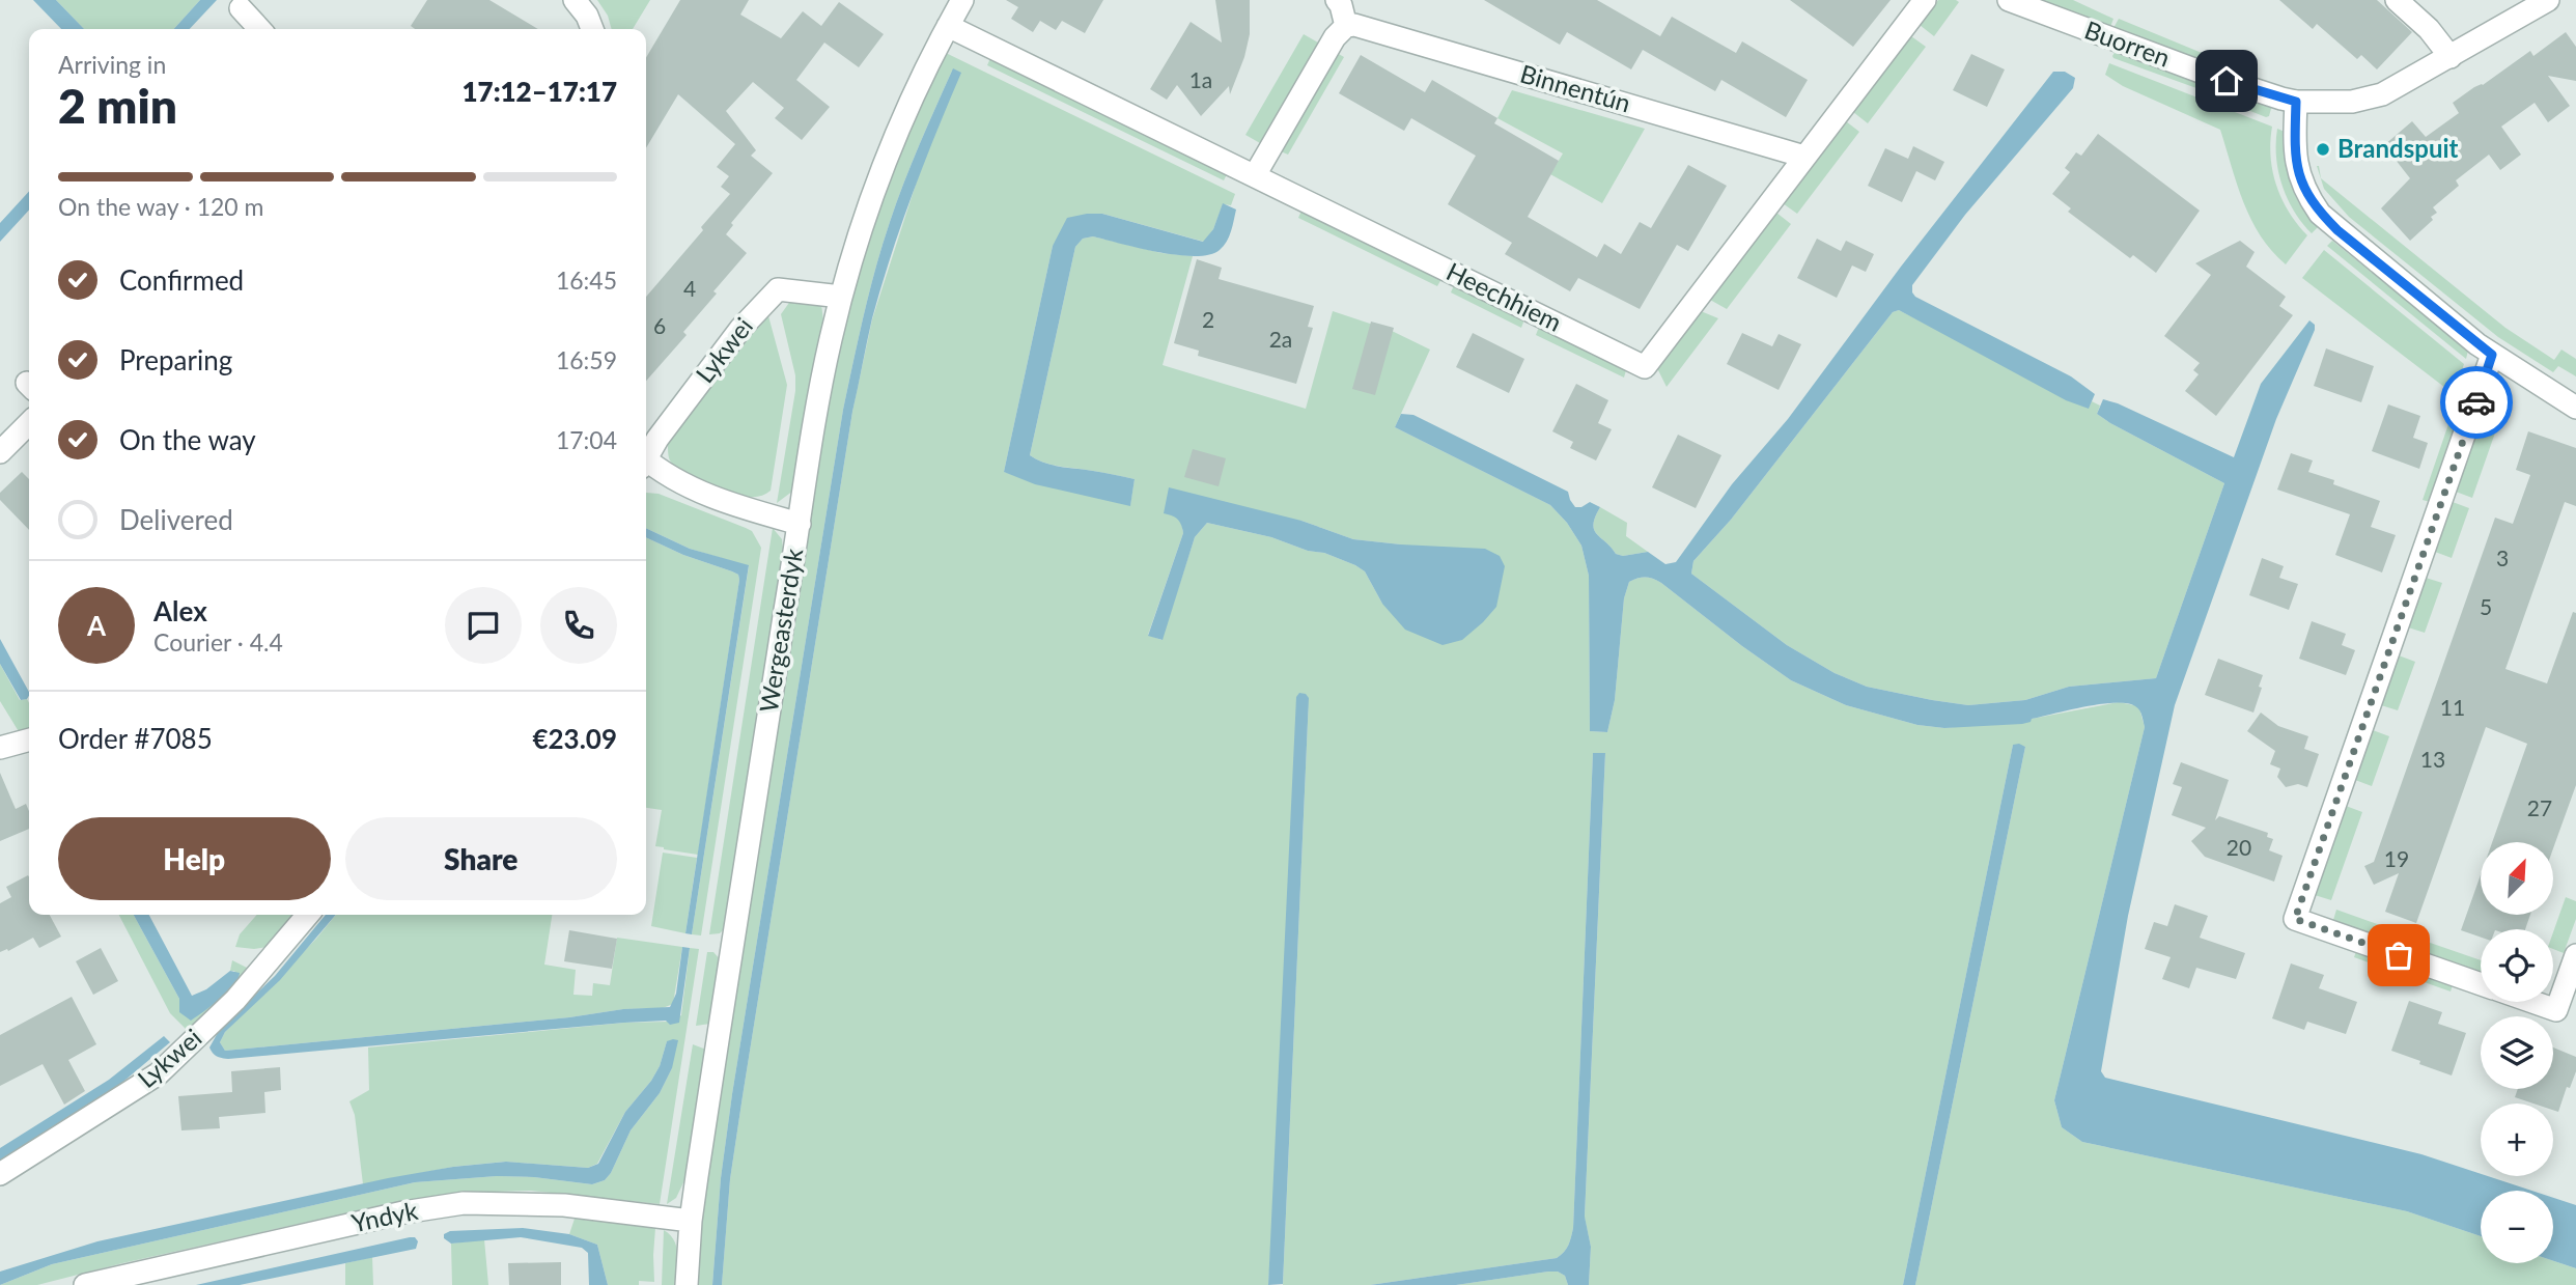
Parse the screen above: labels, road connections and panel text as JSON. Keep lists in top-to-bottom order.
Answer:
{
  "streets": {
    "street": [
      "Buorren",
      "Binnentún",
      "Heechhiem",
      "Lykwei",
      "Wergeasterdyk",
      "Yndyk"
    ]
  },
  "crossings": [
    ["Binnentún", "Heechhiem"],
    ["Heechhiem", "Wergeasterdyk"],
    ["Lykwei", "Wergeasterdyk"],
    ["Wergeasterdyk", "Yndyk"]
  ],
  "places": ["Brandspuit"],
  "house_numbers": [
    "1a",
    "4",
    "2",
    "6",
    "2a",
    "3",
    "5",
    "11",
    "13",
    "27",
    "20",
    "19"
  ],
  "north": "top right",
  "page": {
    "heading": ["2 min", "Arriving in", "17:12–17:17"],
    "panel": [
      "Alex",
      "Courier · 4.4",
      "Order #7085",
      "€23.09"
    ],
    "bar": "On the way · 120 m",
    "list": [
      ["Confirmed", "16:45"],
      ["Preparing", "16:59"],
      ["On the way", "17:04"],
      "Delivered"
    ],
    "round": "A",
    "buttons": ["Help", "Share"],
    "map_buttons": ["+", "−"]
  }
}
